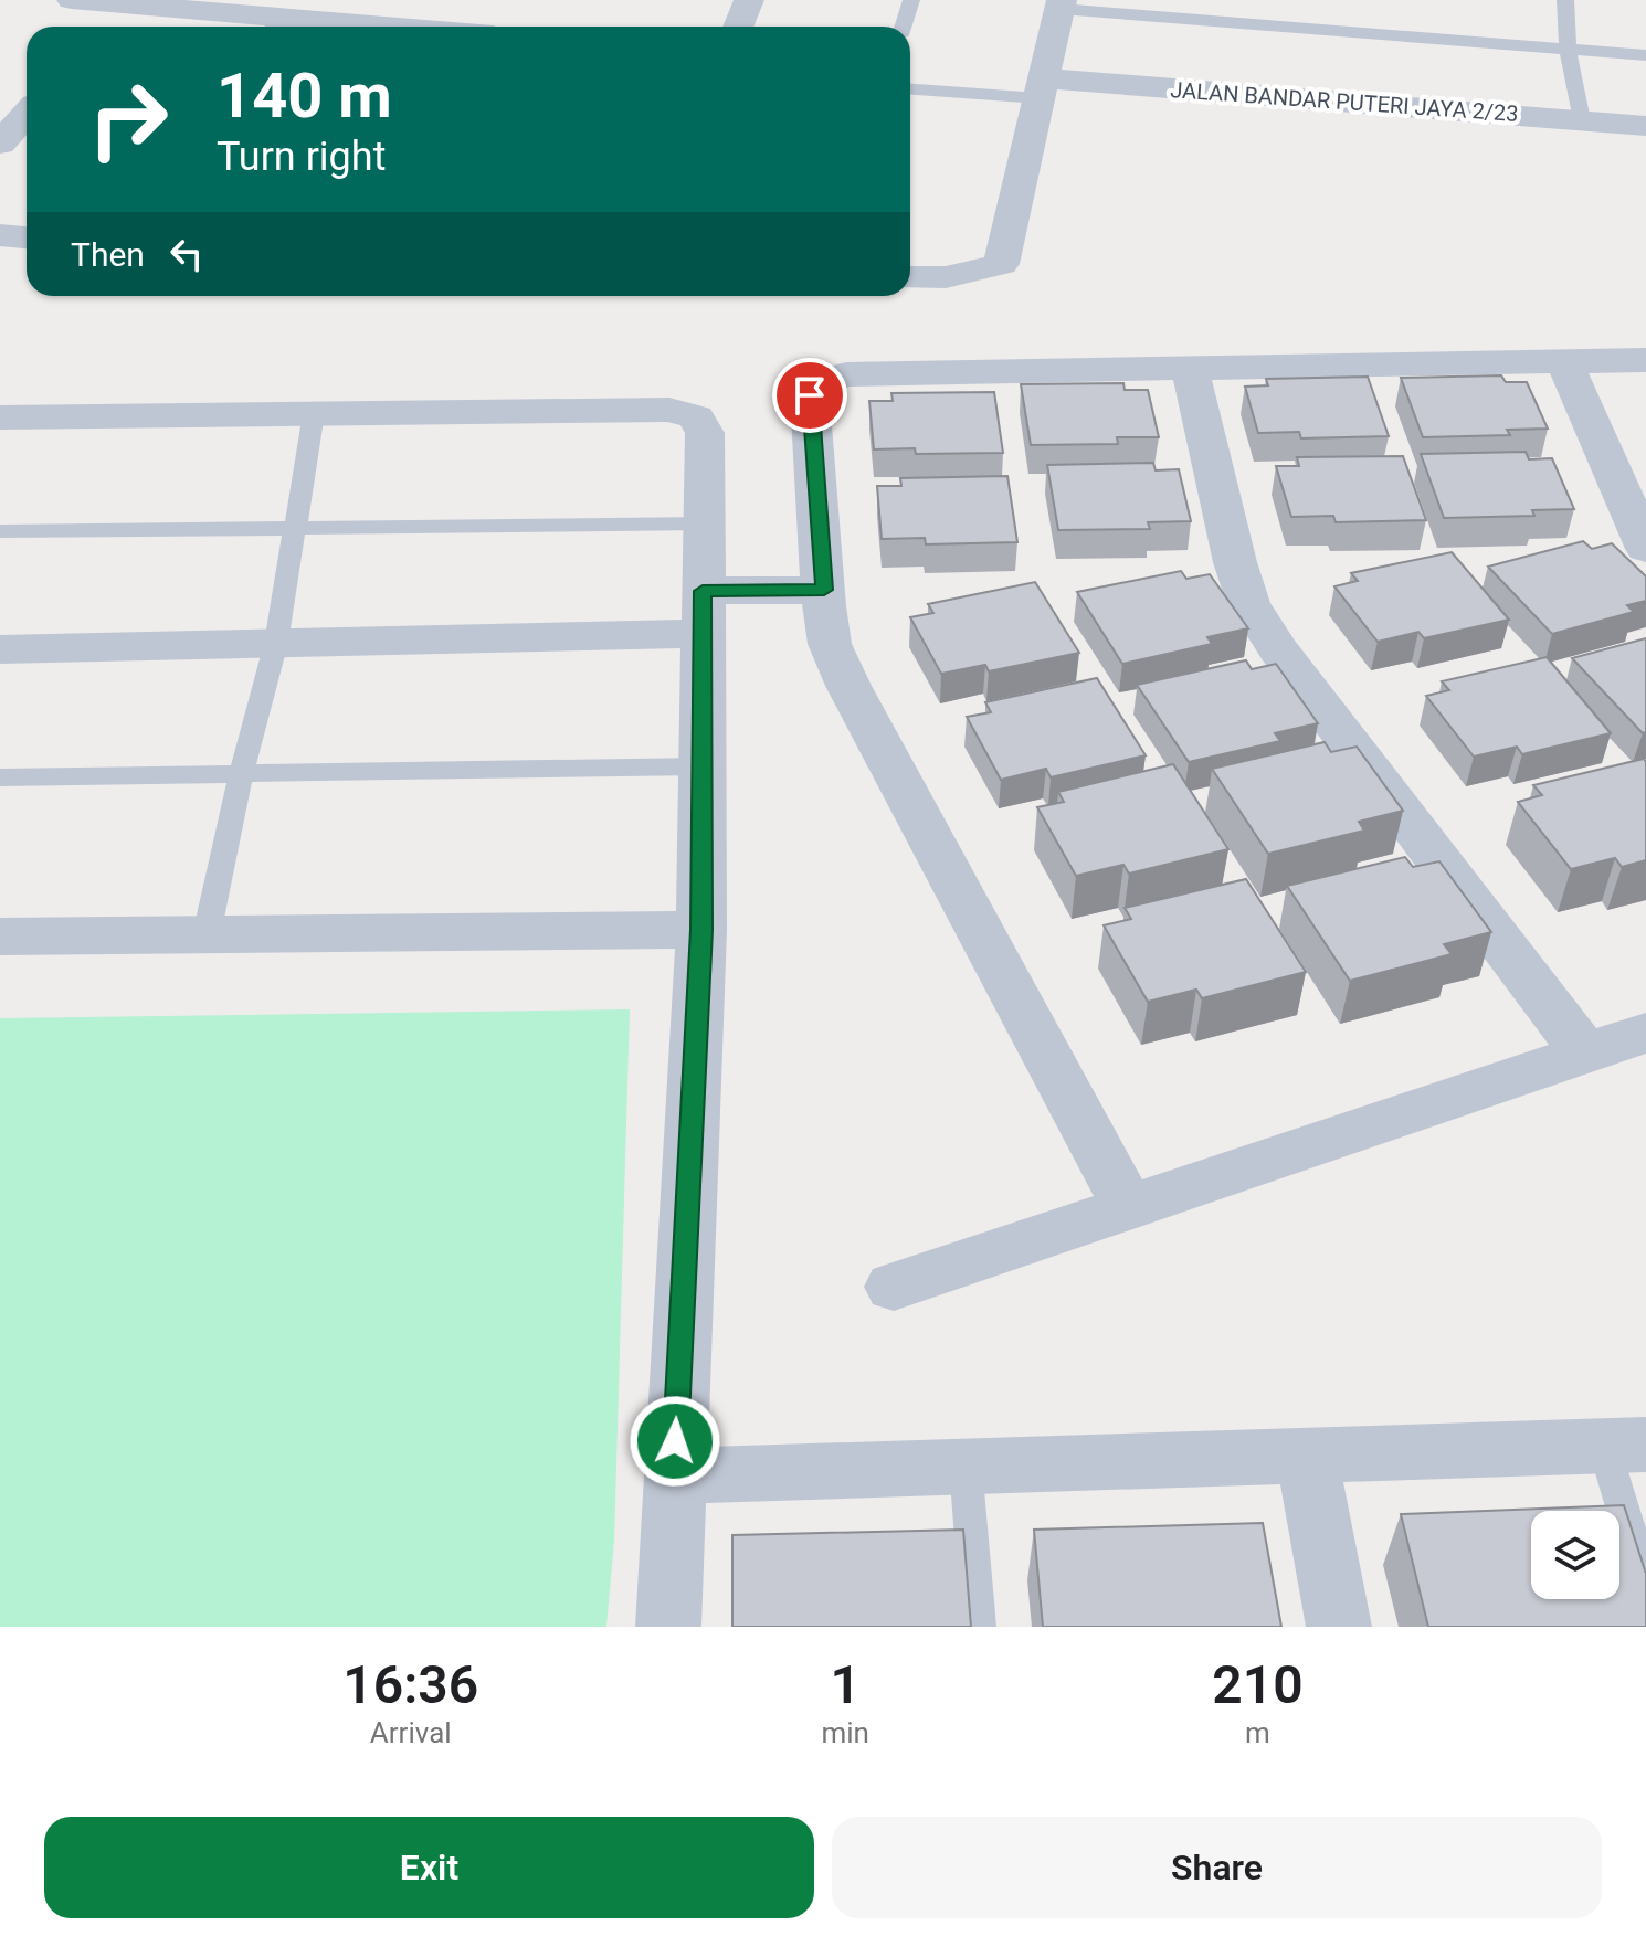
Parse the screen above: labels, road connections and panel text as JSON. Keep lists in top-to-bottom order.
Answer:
{
  "streets": {
    "street": ["JALAN BANDAR PUTERI JAYA 2/23"]
  },
  "page": {
    "turn": ["140 m", "Turn right"],
    "then": "Then",
    "eta": [
      "16:36",
      "Arrival",
      "1",
      "min",
      "210",
      "m"
    ],
    "buttons": ["Exit", "Share"]
  }
}
